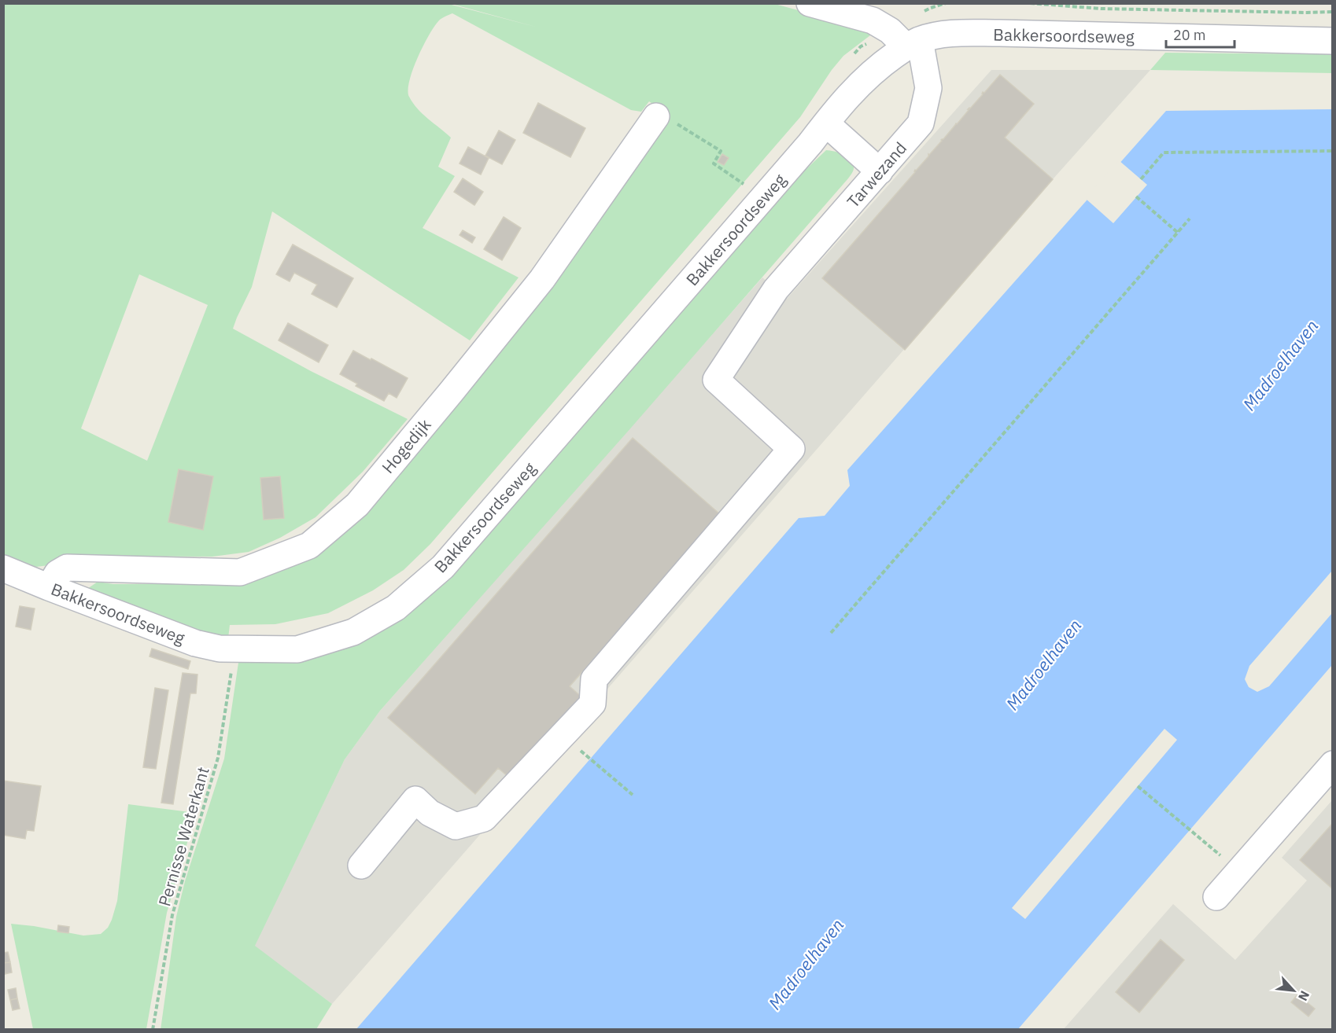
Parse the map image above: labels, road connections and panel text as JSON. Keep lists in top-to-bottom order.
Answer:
{
  "streets": {
    "street": ["Bakkersoordseweg", "Tarwezand", "Hogedijk"],
    "path": ["Pernisse Waterkant"]
  },
  "crossings": [
    ["Bakkersoordseweg", "Tarwezand"],
    ["Bakkersoordseweg", "Hogedijk"],
    ["Bakkersoordseweg", "Pernisse Waterkant"]
  ],
  "water": ["Madroelhaven"],
  "scale_bar": "20 m",
  "north": "bottom right"
}
